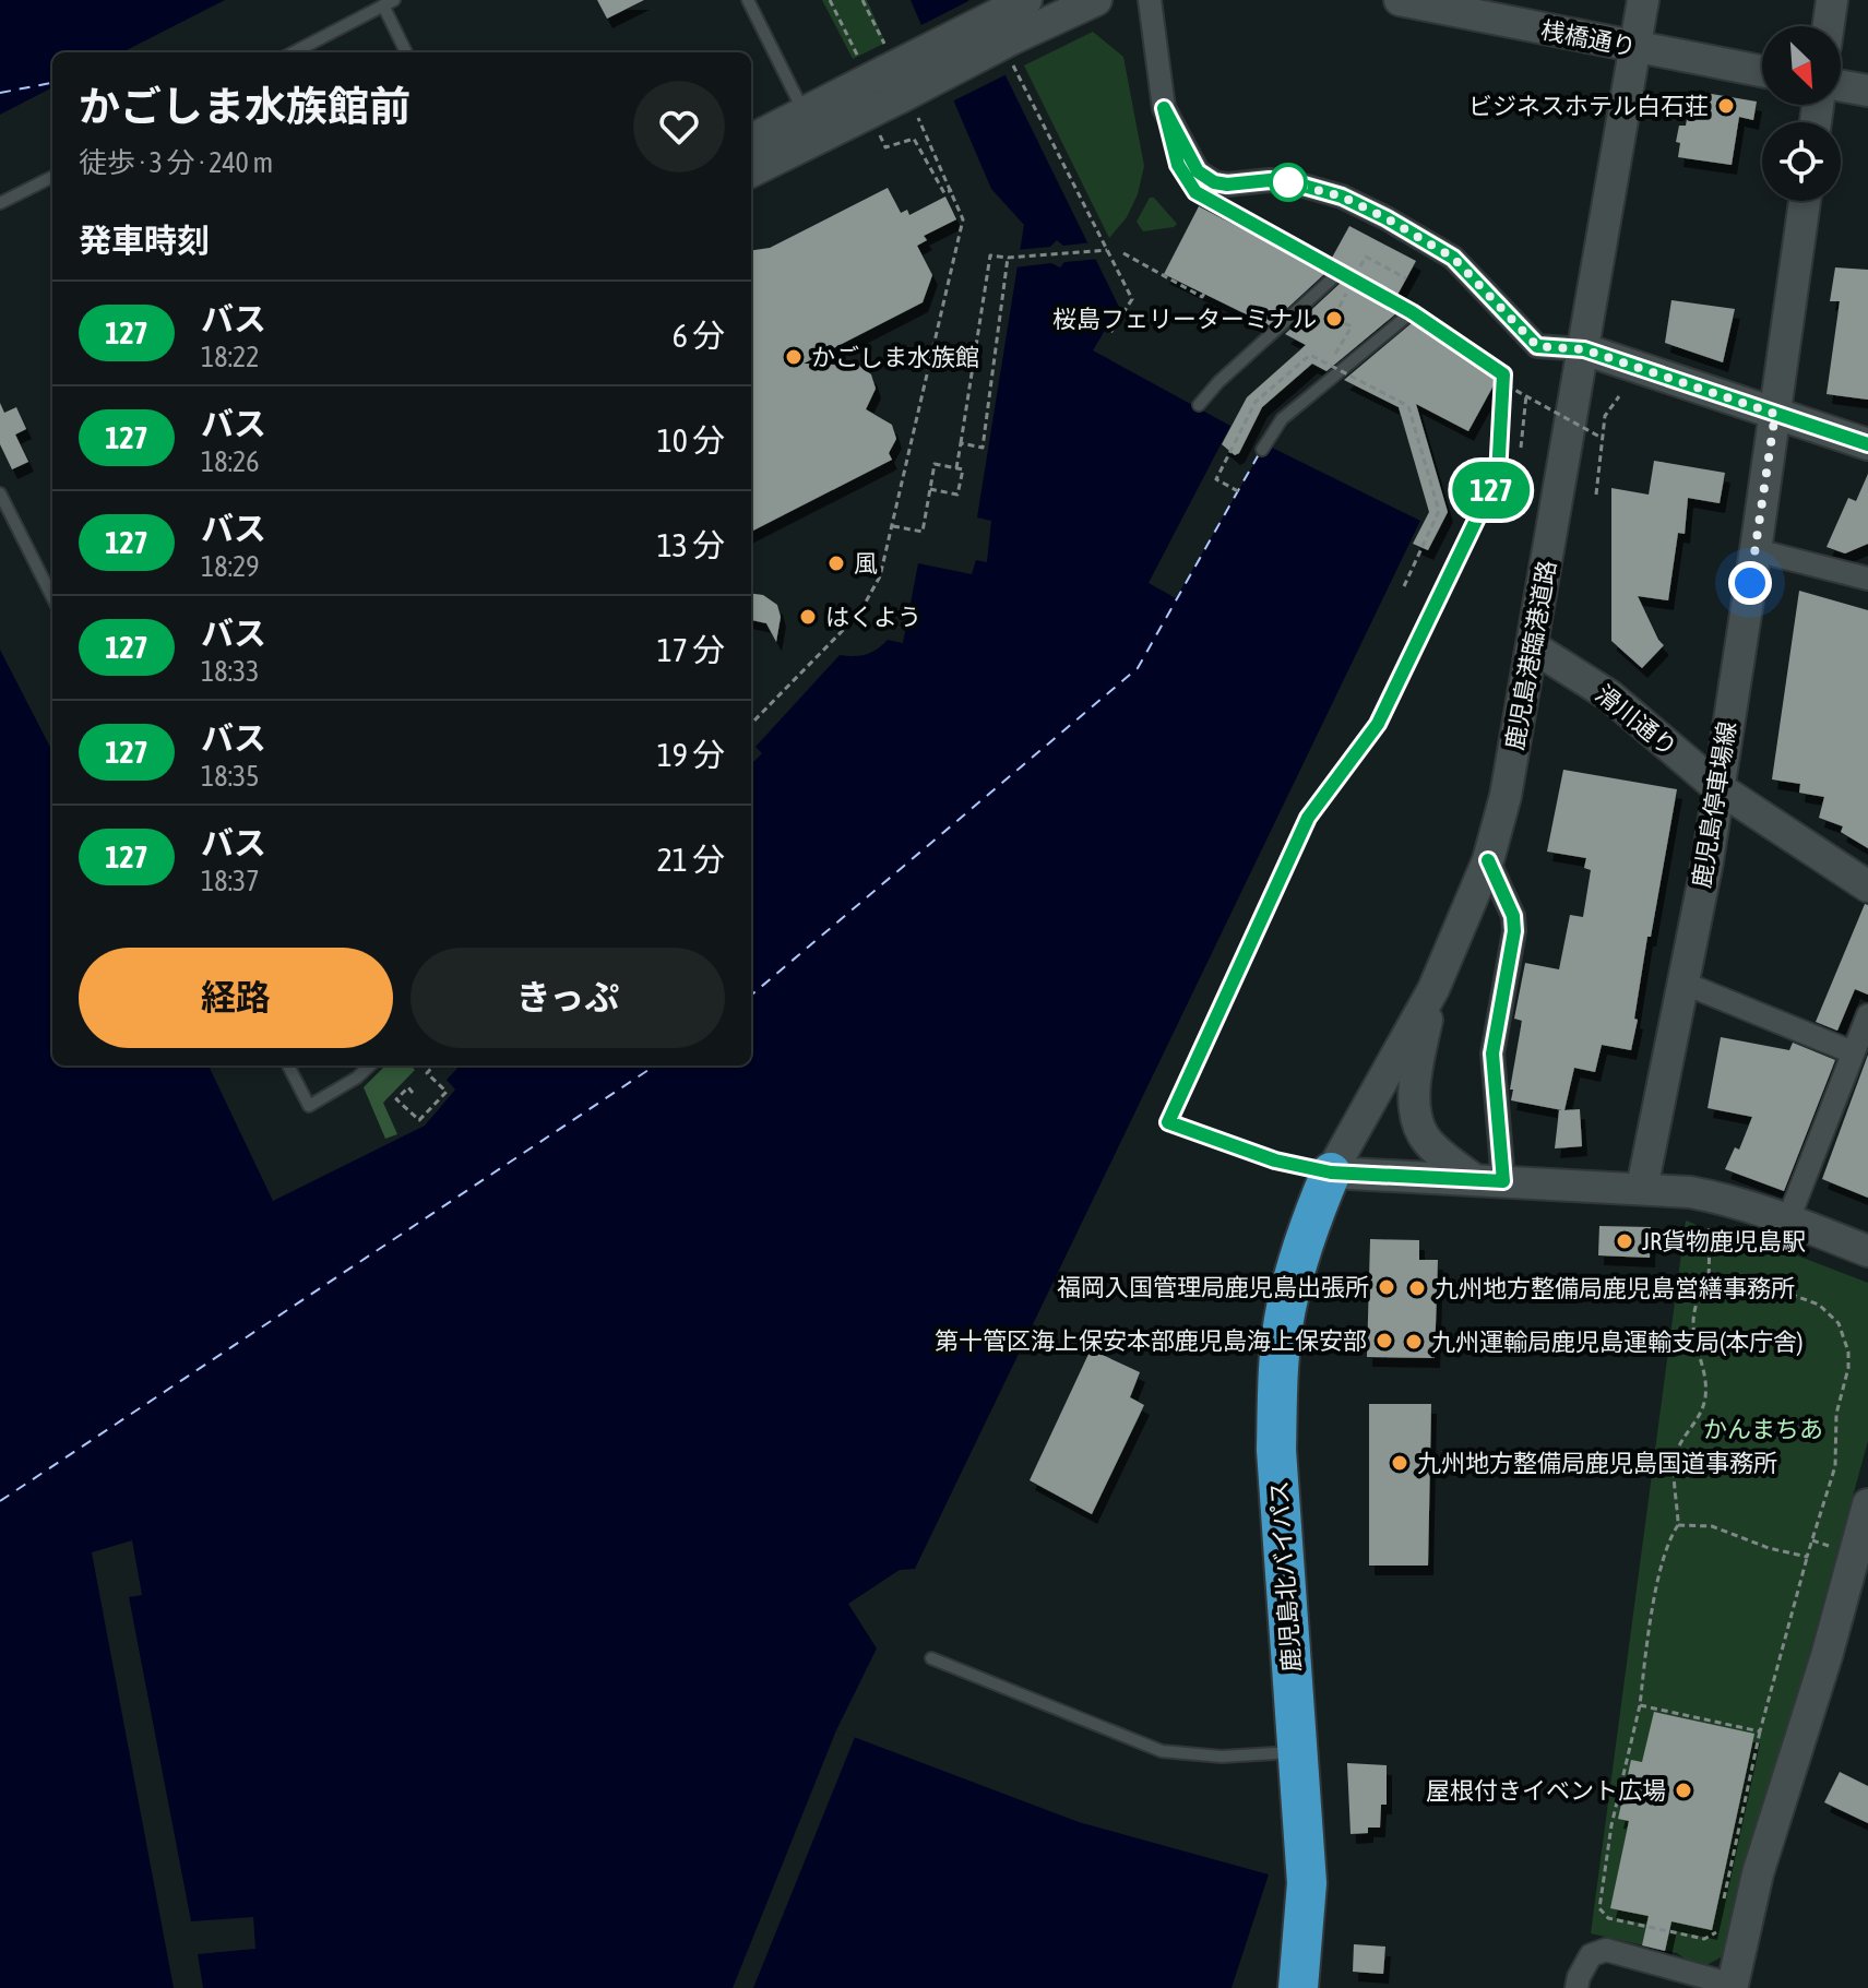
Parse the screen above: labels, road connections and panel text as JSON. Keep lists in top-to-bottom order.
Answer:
{
  "streets": {
    "highway": ["鹿児島北バイパス"],
    "street": [
      "桟橋通り",
      "鹿児島港臨港道路",
      "滑川通り",
      "鹿児島停車場線"
    ]
  },
  "crossings": [
    ["桟橋通り", "鹿児島港臨港道路"],
    ["鹿児島港臨港道路", "滑川通り"],
    ["鹿児島港臨港道路", "鹿児島北バイパス"],
    ["滑川通り", "鹿児島停車場線"]
  ],
  "parks": ["かんまちあ"],
  "places": [
    "ビジネスホテル白石荘",
    "桜島フェリーターミナル",
    "かごしま水族館",
    "風",
    "はくよう",
    "JR貨物鹿児島駅",
    "福岡入国管理局鹿児島出張所",
    "九州地方整備局鹿児島営繕事務所",
    "第十管区海上保安本部鹿児島海上保安部",
    "九州運輸局鹿児島運輸支局(本庁舎)",
    "九州地方整備局鹿児島国道事務所",
    "屋根付きイベント広場"
  ],
  "lines": ["bus line 127"],
  "north": "bottom right",
  "page": {
    "on_map": "127",
    "heading": [
      ["かごしま水族館前", "徒歩 · 3 分 · 240 m"],
      "発車時刻"
    ],
    "list": [
      {
        "mark": "127",
        "name": "バス",
        "note": "18:22",
        "value": "6 分"
      },
      {
        "mark": "127",
        "name": "バス",
        "note": "18:26",
        "value": "10 分"
      },
      {
        "mark": "127",
        "name": "バス",
        "note": "18:29",
        "value": "13 分"
      },
      {
        "mark": "127",
        "name": "バス",
        "note": "18:33",
        "value": "17 分"
      },
      {
        "mark": "127",
        "name": "バス",
        "note": "18:35",
        "value": "19 分"
      },
      {
        "mark": "127",
        "name": "バス",
        "note": "18:37",
        "value": "21 分"
      }
    ],
    "buttons": ["経路", "きっぷ"]
  }
}
